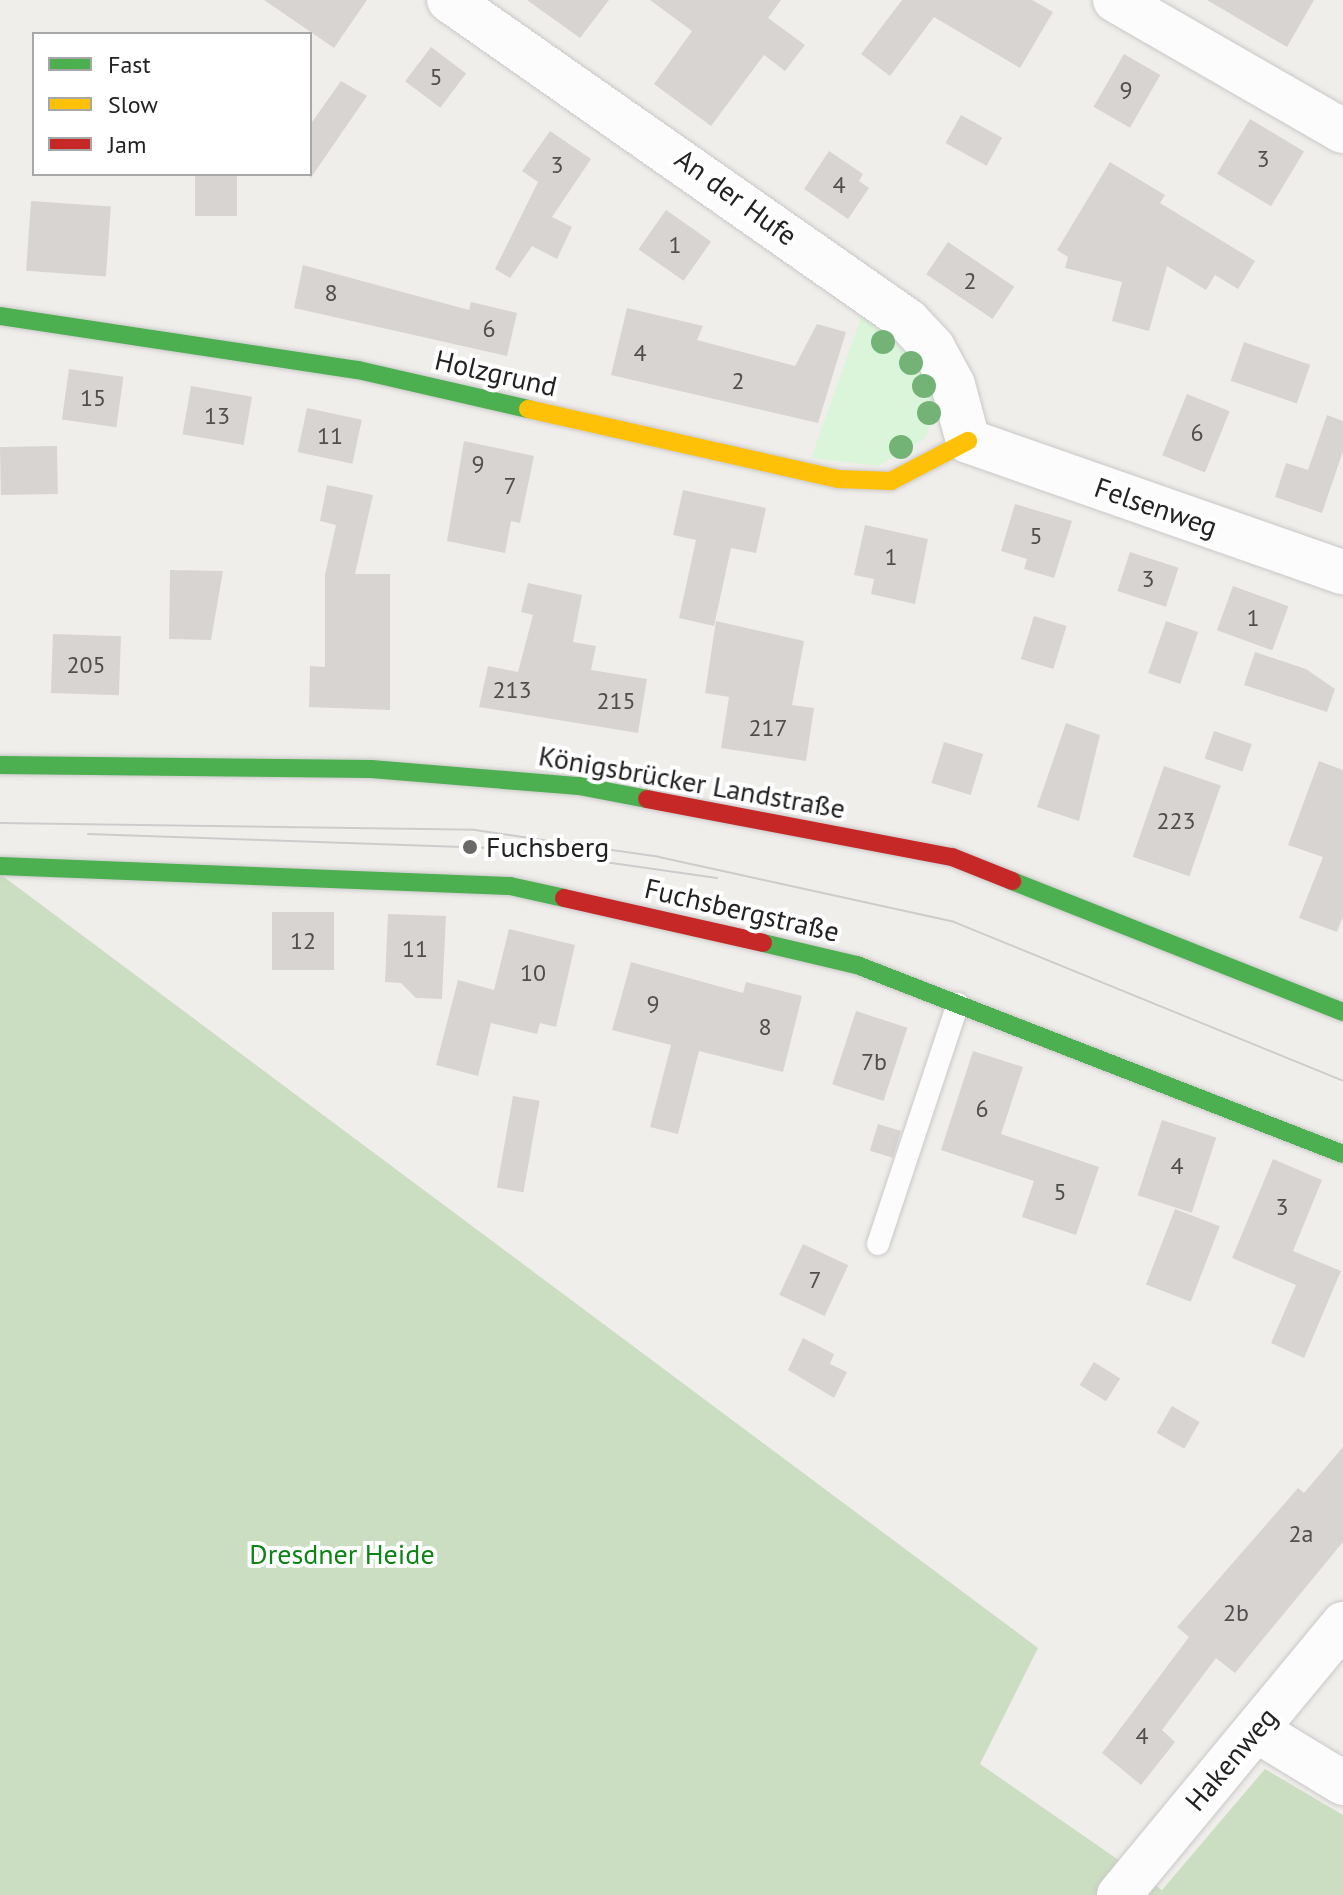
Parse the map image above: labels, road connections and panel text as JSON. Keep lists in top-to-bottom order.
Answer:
{
  "streets": {
    "street": [
      "An der Hufe",
      "Holzgrund",
      "Felsenweg",
      "Königsbrücker Landstraße",
      "Fuchsbergstraße",
      "Hakenweg"
    ]
  },
  "crossings": [
    ["An der Hufe", "Holzgrund"],
    ["An der Hufe", "Felsenweg"],
    ["Holzgrund", "Felsenweg"]
  ],
  "parks": ["Dresdner Heide"],
  "places": ["Fuchsberg"],
  "house_numbers": [
    "5",
    "9",
    "3",
    "3",
    "4",
    "1",
    "2",
    "8",
    "6",
    "4",
    "2",
    "15",
    "13",
    "6",
    "11",
    "9",
    "7",
    "5",
    "1",
    "3",
    "1",
    "205",
    "213",
    "215",
    "217",
    "223",
    "12",
    "11",
    "10",
    "9",
    "8",
    "7b",
    "6",
    "4",
    "5",
    "3",
    "7",
    "2a",
    "2b",
    "4"
  ],
  "legend": ["Fast", "Slow", "Jam"]
}
